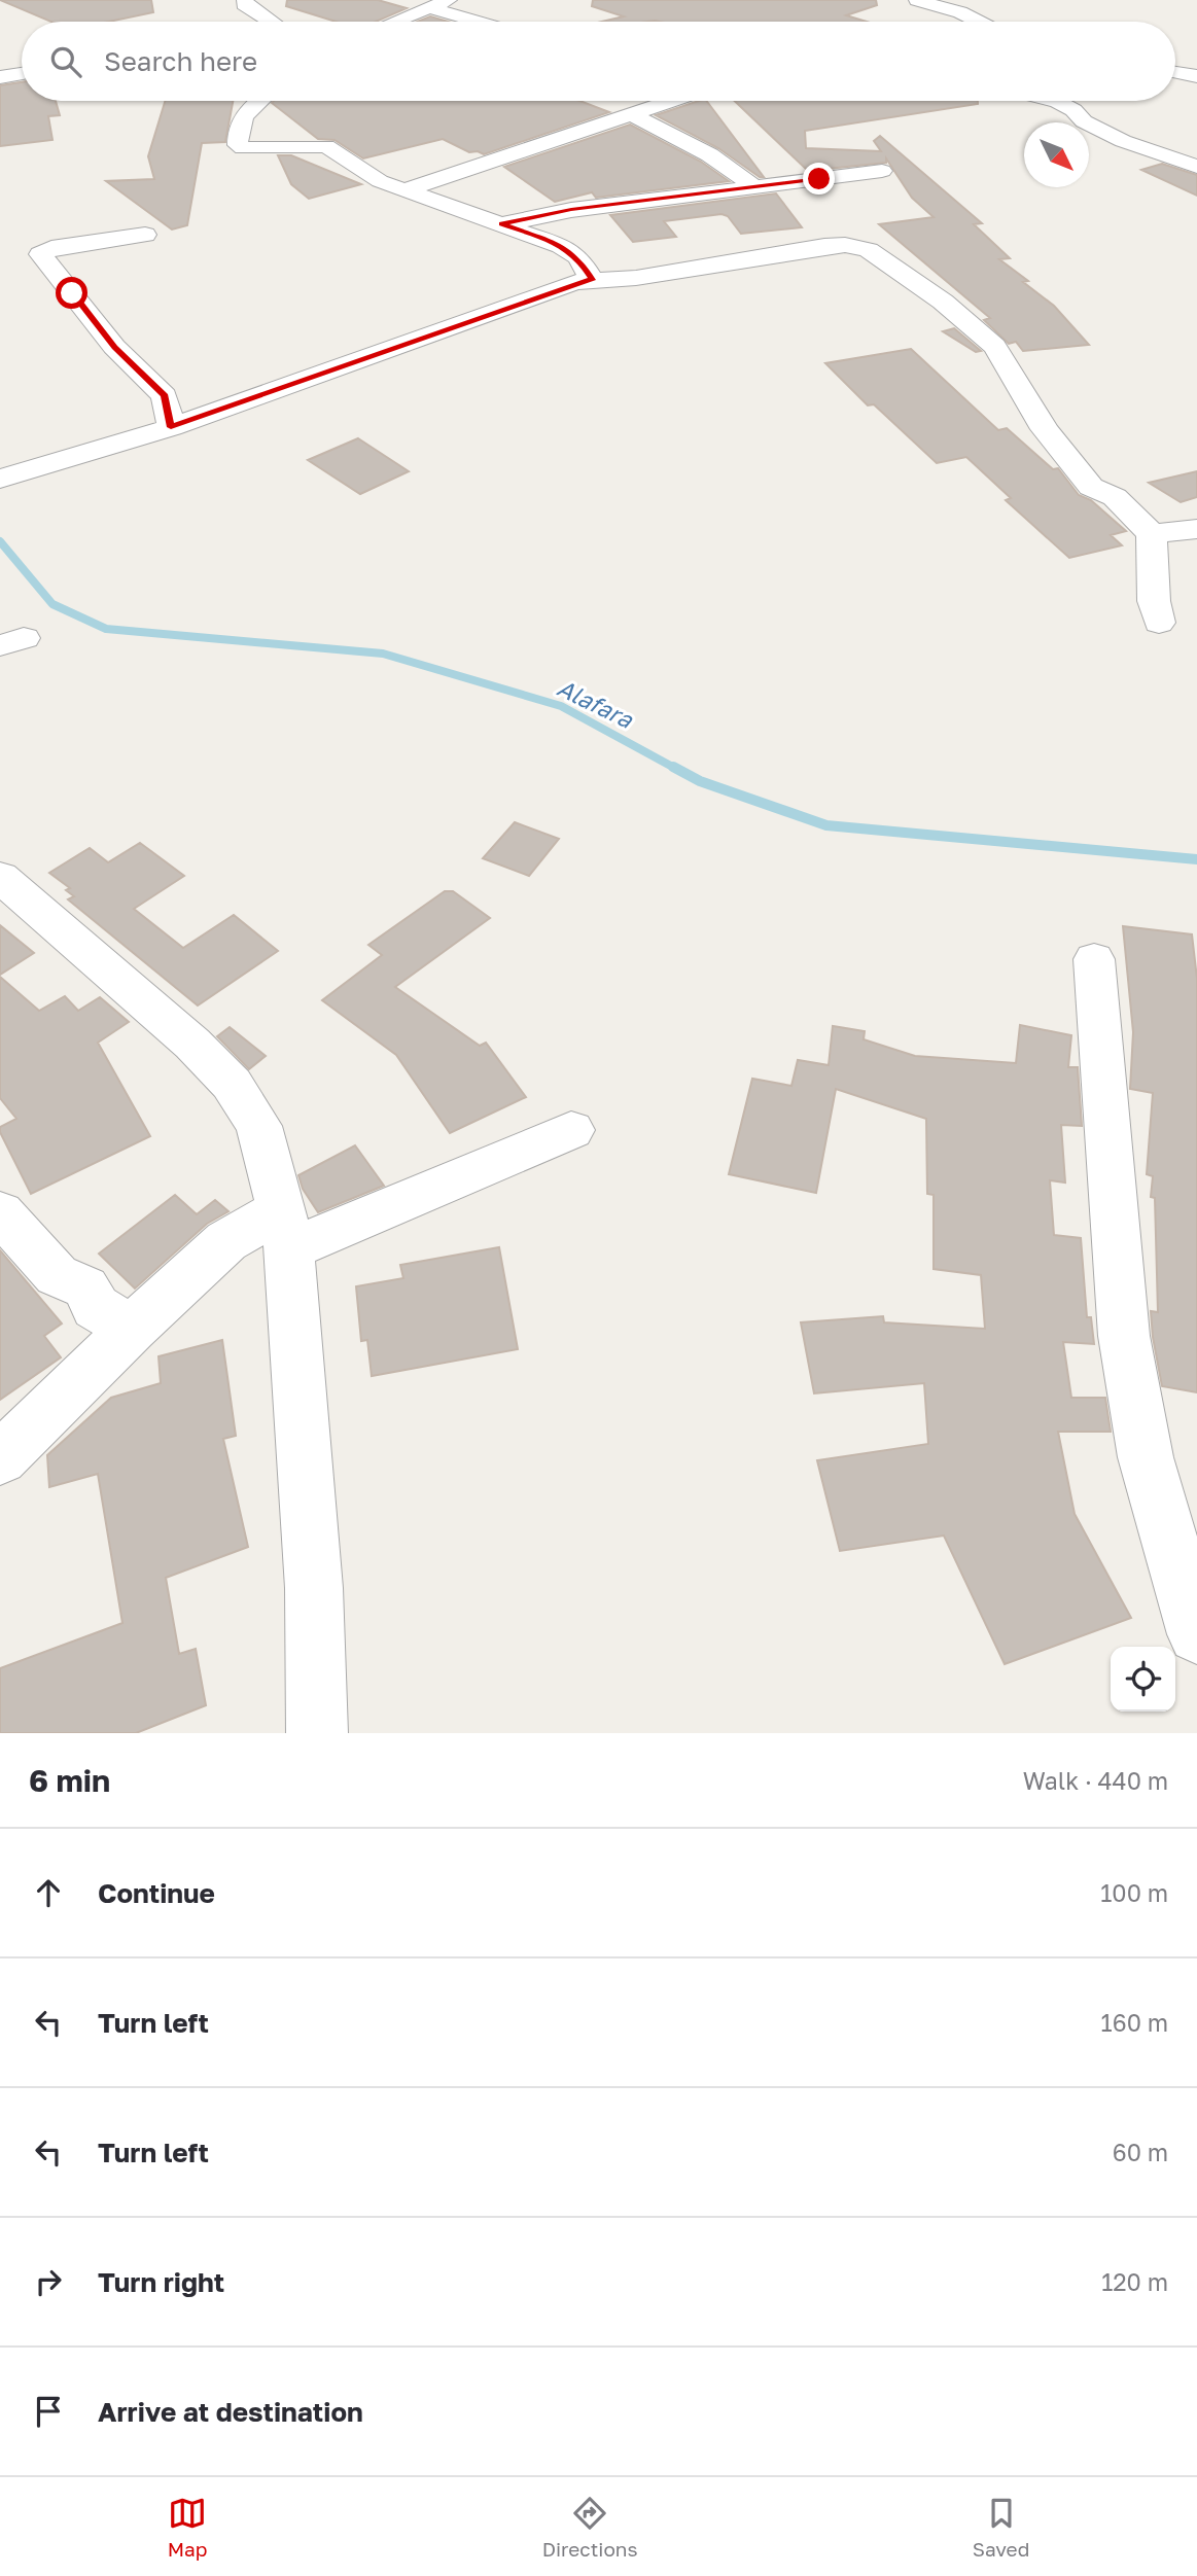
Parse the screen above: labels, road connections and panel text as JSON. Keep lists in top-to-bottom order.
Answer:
{
  "water": ["Alafara"],
  "north": "bottom right",
  "page": {
    "search": "Search here",
    "heading": ["6 min", "Walk · 440 m"],
    "list": [
      ["Continue", "100 m"],
      ["Turn left", "160 m"],
      ["Turn left", "60 m"],
      ["Turn right", "120 m"],
      "Arrive at destination"
    ],
    "nav": ["Map", "Directions", "Saved"]
  }
}
